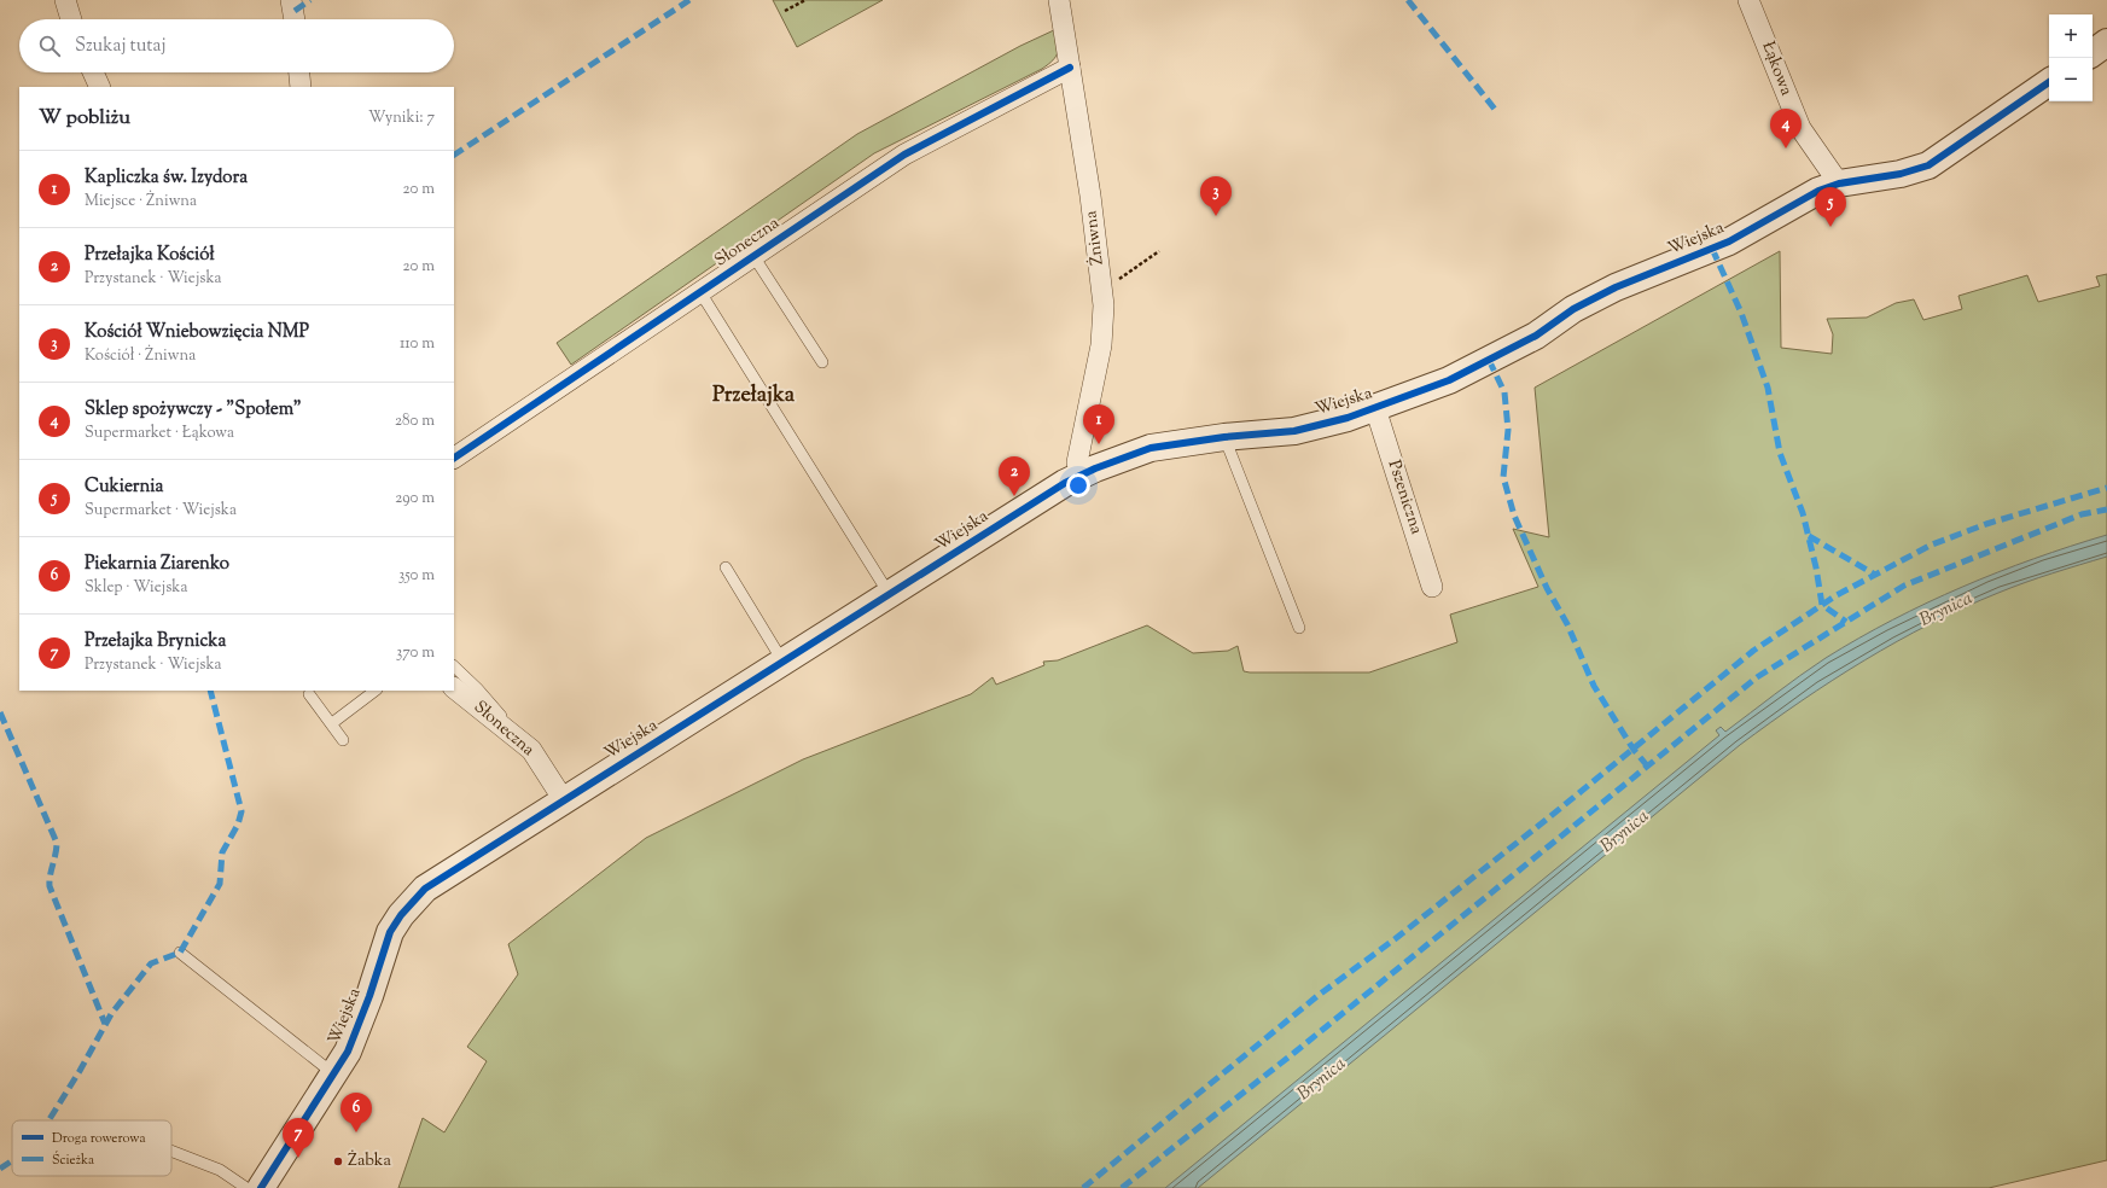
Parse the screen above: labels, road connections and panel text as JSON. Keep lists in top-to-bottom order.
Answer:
{
  "streets": {
    "street": [
      "Łąkowa",
      "Żniwna",
      "Wiejska",
      "Słoneczna",
      "Pszeniczna"
    ]
  },
  "crossings": [
    ["Łąkowa", "Wiejska"],
    ["Żniwna", "Wiejska"],
    ["Żniwna", "Słoneczna"],
    ["Wiejska", "Słoneczna"],
    ["Wiejska", "Pszeniczna"]
  ],
  "districts": ["Przełajka"],
  "water": ["Brynica"],
  "places": ["Żabka"],
  "legend": ["Droga rowerowa", "Ścieżka"],
  "page": {
    "map_buttons": ["+", "−"],
    "search": "Szukaj tutaj",
    "heading": ["W pobliżu", "Wyniki: 7"],
    "pins": [
      "4",
      "3",
      "5",
      "1",
      "2",
      "6",
      "7"
    ],
    "list": [
      {
        "mark": "1",
        "name": "Kapliczka św. Izydora",
        "note": "Miejsce · Żniwna",
        "value": "20 m"
      },
      {
        "mark": "2",
        "name": "Przełajka Kościół",
        "note": "Przystanek · Wiejska",
        "value": "20 m"
      },
      {
        "mark": "3",
        "name": "Kościół Wniebowzięcia NMP",
        "note": "Kościół · Żniwna",
        "value": "110 m"
      },
      {
        "mark": "4",
        "name": "Sklep spożywczy - \"Społem\"",
        "note": "Supermarket · Łąkowa",
        "value": "280 m"
      },
      {
        "mark": "5",
        "name": "Cukiernia",
        "note": "Supermarket · Wiejska",
        "value": "290 m"
      },
      {
        "mark": "6",
        "name": "Piekarnia Ziarenko",
        "note": "Sklep · Wiejska",
        "value": "350 m"
      },
      {
        "mark": "7",
        "name": "Przełajka Brynicka",
        "note": "Przystanek · Wiejska",
        "value": "370 m"
      }
    ]
  }
}
